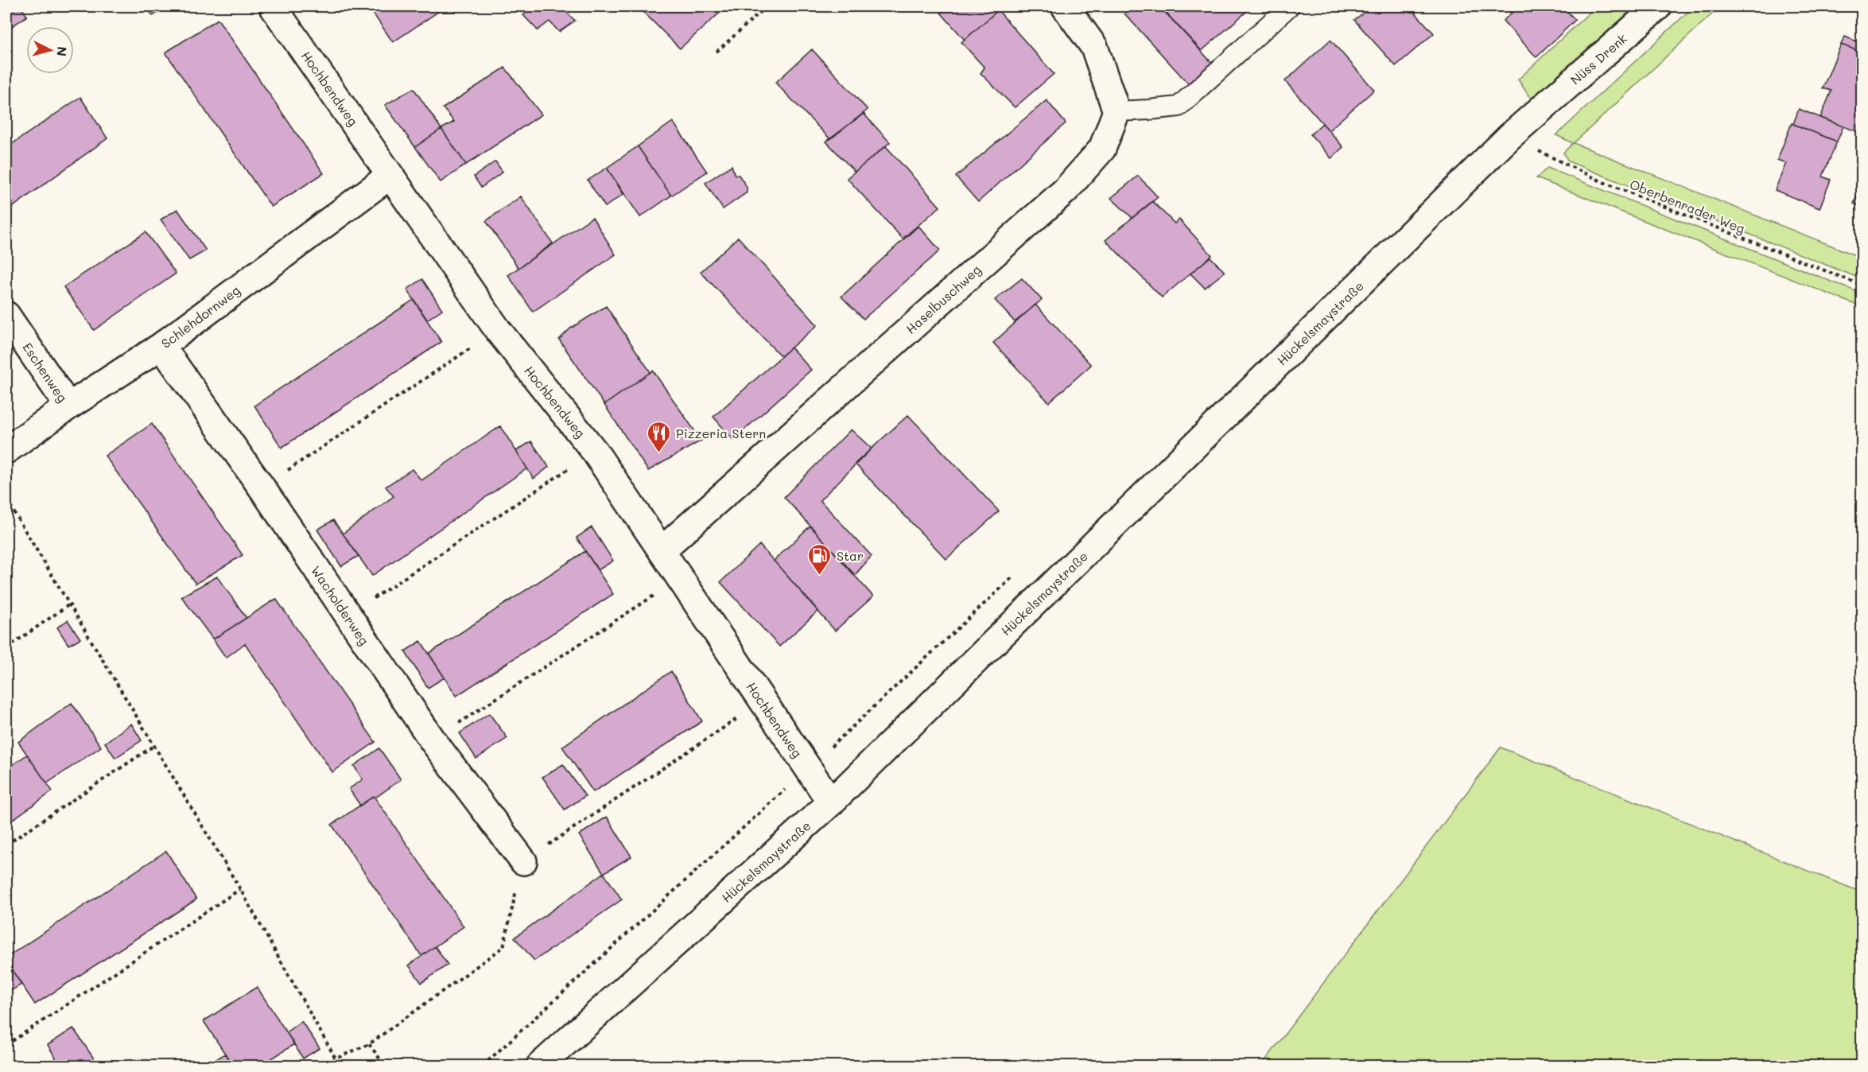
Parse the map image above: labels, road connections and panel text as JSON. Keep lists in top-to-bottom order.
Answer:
{
  "streets": {
    "street": [
      "Nüss Drenk",
      "Hochbendweg",
      "Haselbuschweg",
      "Schlehdornweg",
      "Hückelsmaystraße",
      "Eschenweg",
      "Wacholderweg"
    ],
    "path": ["Oberbenrader Weg"]
  },
  "crossings": [
    ["Nüss Drenk", "Hückelsmaystraße"],
    ["Hochbendweg", "Haselbuschweg"],
    ["Hochbendweg", "Schlehdornweg"],
    ["Hochbendweg", "Hückelsmaystraße"],
    ["Oberbenrader Weg", "Hückelsmaystraße"],
    ["Schlehdornweg", "Eschenweg"],
    ["Schlehdornweg", "Wacholderweg"]
  ],
  "places": {
    "restaurant": ["Pizzeria Stern"],
    "fuel station": ["Star"]
  },
  "north": "right"
}
